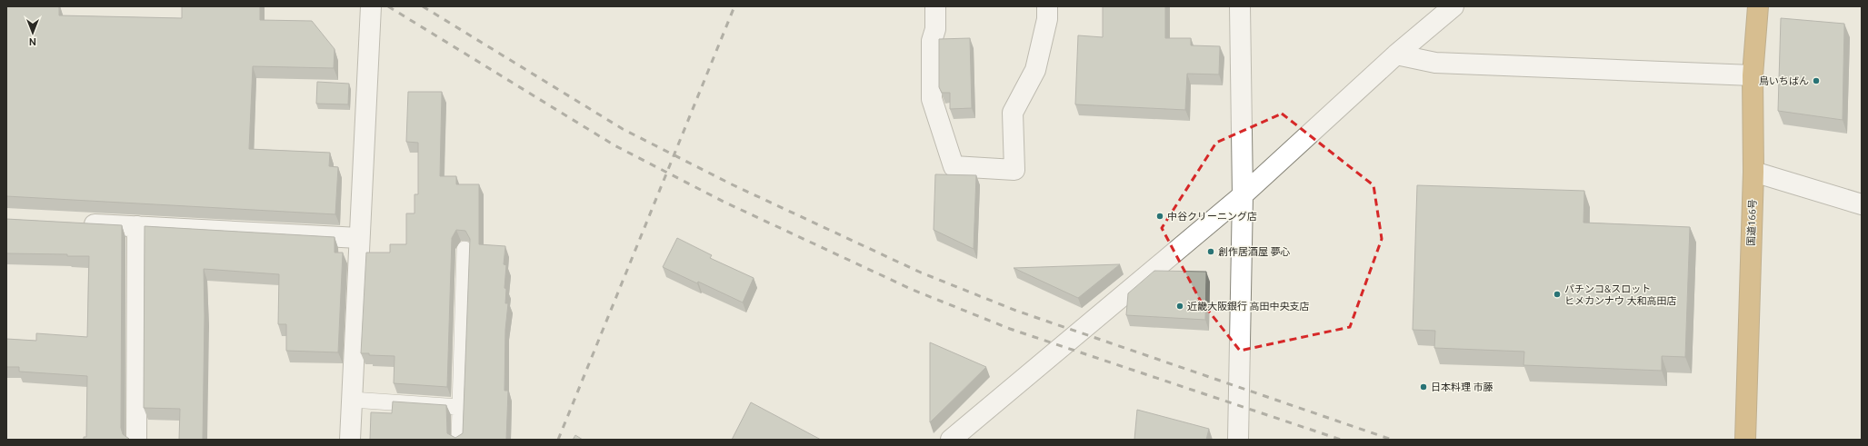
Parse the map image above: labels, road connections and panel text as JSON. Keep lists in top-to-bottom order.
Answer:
{
  "streets": {
    "highway": ["国道166号"]
  },
  "places": [
    "鳥いちばん",
    "中谷クリーニング店",
    "創作居酒屋 夢心",
    "パチンコ&スロット ヒメカンナウ 大和高田店",
    "近畿大阪銀行 高田中央支店",
    "日本料理 市藤"
  ],
  "north": "bottom"
}
